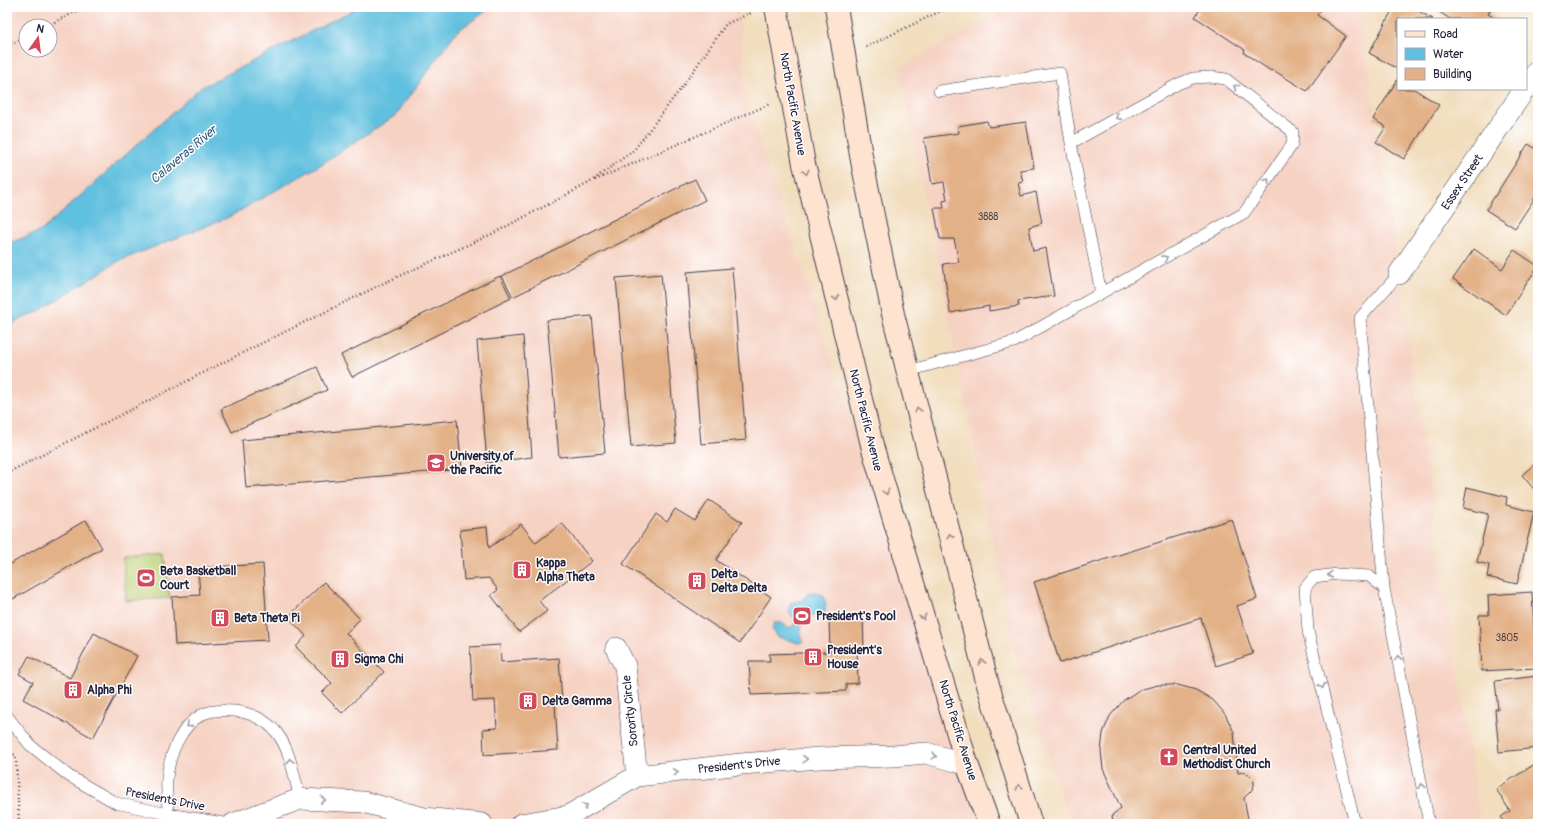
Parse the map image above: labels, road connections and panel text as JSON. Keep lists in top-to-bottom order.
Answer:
{
  "streets": {
    "street": [
      "North Pacific Avenue",
      "Essex Street",
      "Sorority Circle",
      "President's Drive"
    ],
    "lane": ["Presidents Drive"]
  },
  "crossings": [
    ["North Pacific Avenue", "President's Drive"],
    ["Sorority Circle", "President's Drive"]
  ],
  "one_way": ["President's Drive"],
  "water": ["Calaveras River"],
  "places": {
    "school or university": ["University of the Pacific"],
    "building": [
      "Kappa Alpha Theta",
      "Delta Delta Delta",
      "Beta Theta Pi",
      "President's House",
      "Sigma Chi",
      "Alpha Phi",
      "Delta Gamma"
    ],
    "sports": ["Beta Basketball Court", "President's Pool"],
    "church": ["Central United Methodist Church"]
  },
  "house_numbers": ["3888", "3805"],
  "legend": ["Road", "Water", "Building"],
  "north": "top"
}
